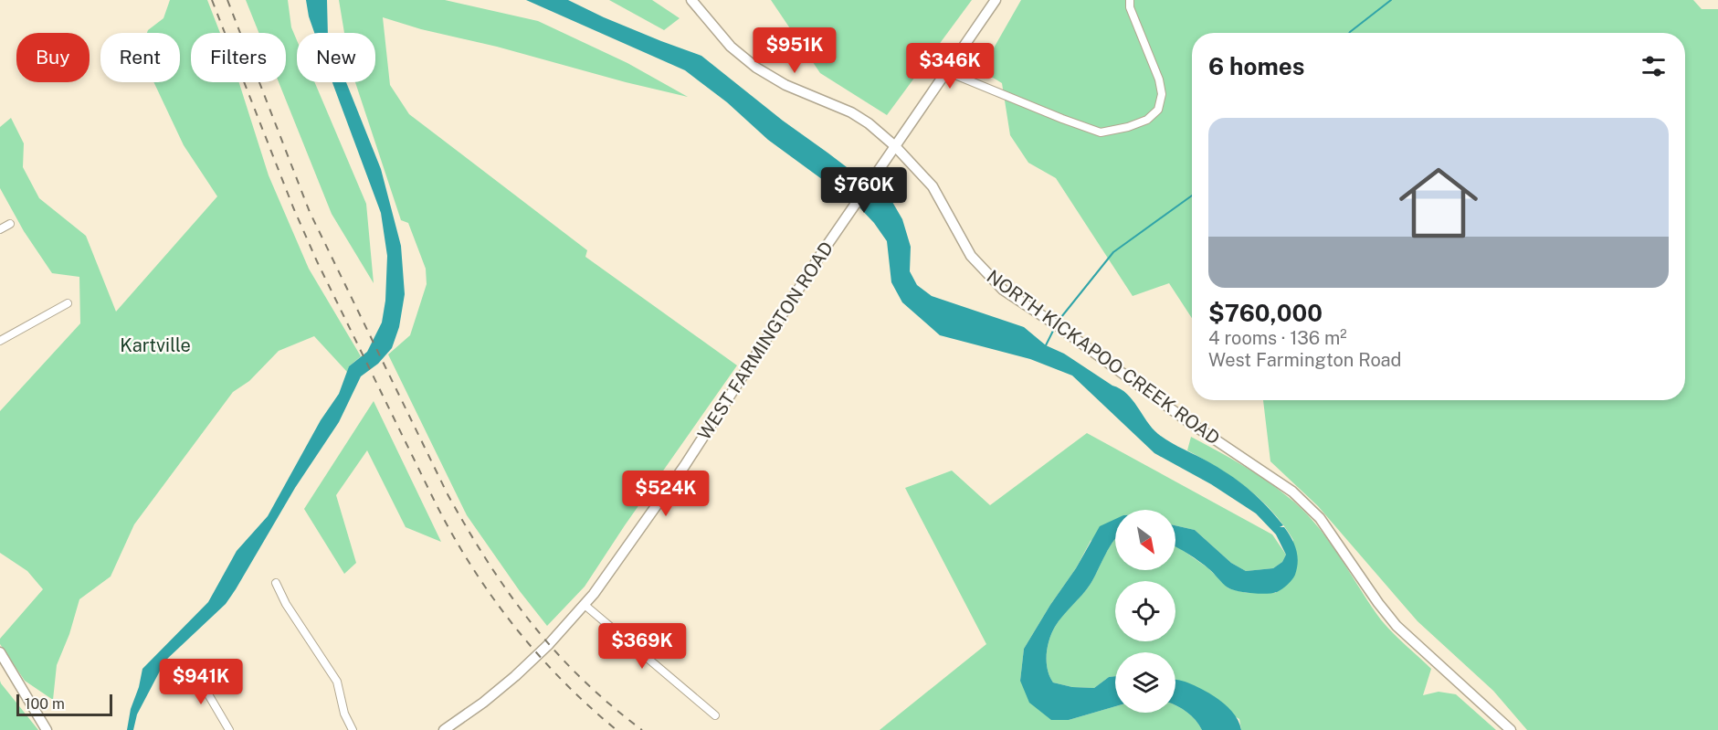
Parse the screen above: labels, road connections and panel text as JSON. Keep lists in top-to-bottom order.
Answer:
{
  "streets": {
    "main road": ["WEST FARMINGTON ROAD", "NORTH KICKAPOO CREEK ROAD"]
  },
  "crossings": [
    ["WEST FARMINGTON ROAD", "NORTH KICKAPOO CREEK ROAD"]
  ],
  "parks": ["Kartville"],
  "scale_bar": "100 m",
  "north": "bottom right",
  "page": {
    "price": [
      "$951K",
      "$346K",
      "$760K",
      "$524K",
      "$369K",
      "$941K"
    ],
    "chip": [
      "Buy",
      "Rent",
      "Filters",
      "New"
    ],
    "heading": "6 homes",
    "list": [
      {
        "name": "$760,000",
        "note": "4 rooms · 136 m² · West Farmington Road"
      }
    ],
    "scale": "100 m"
  }
}
